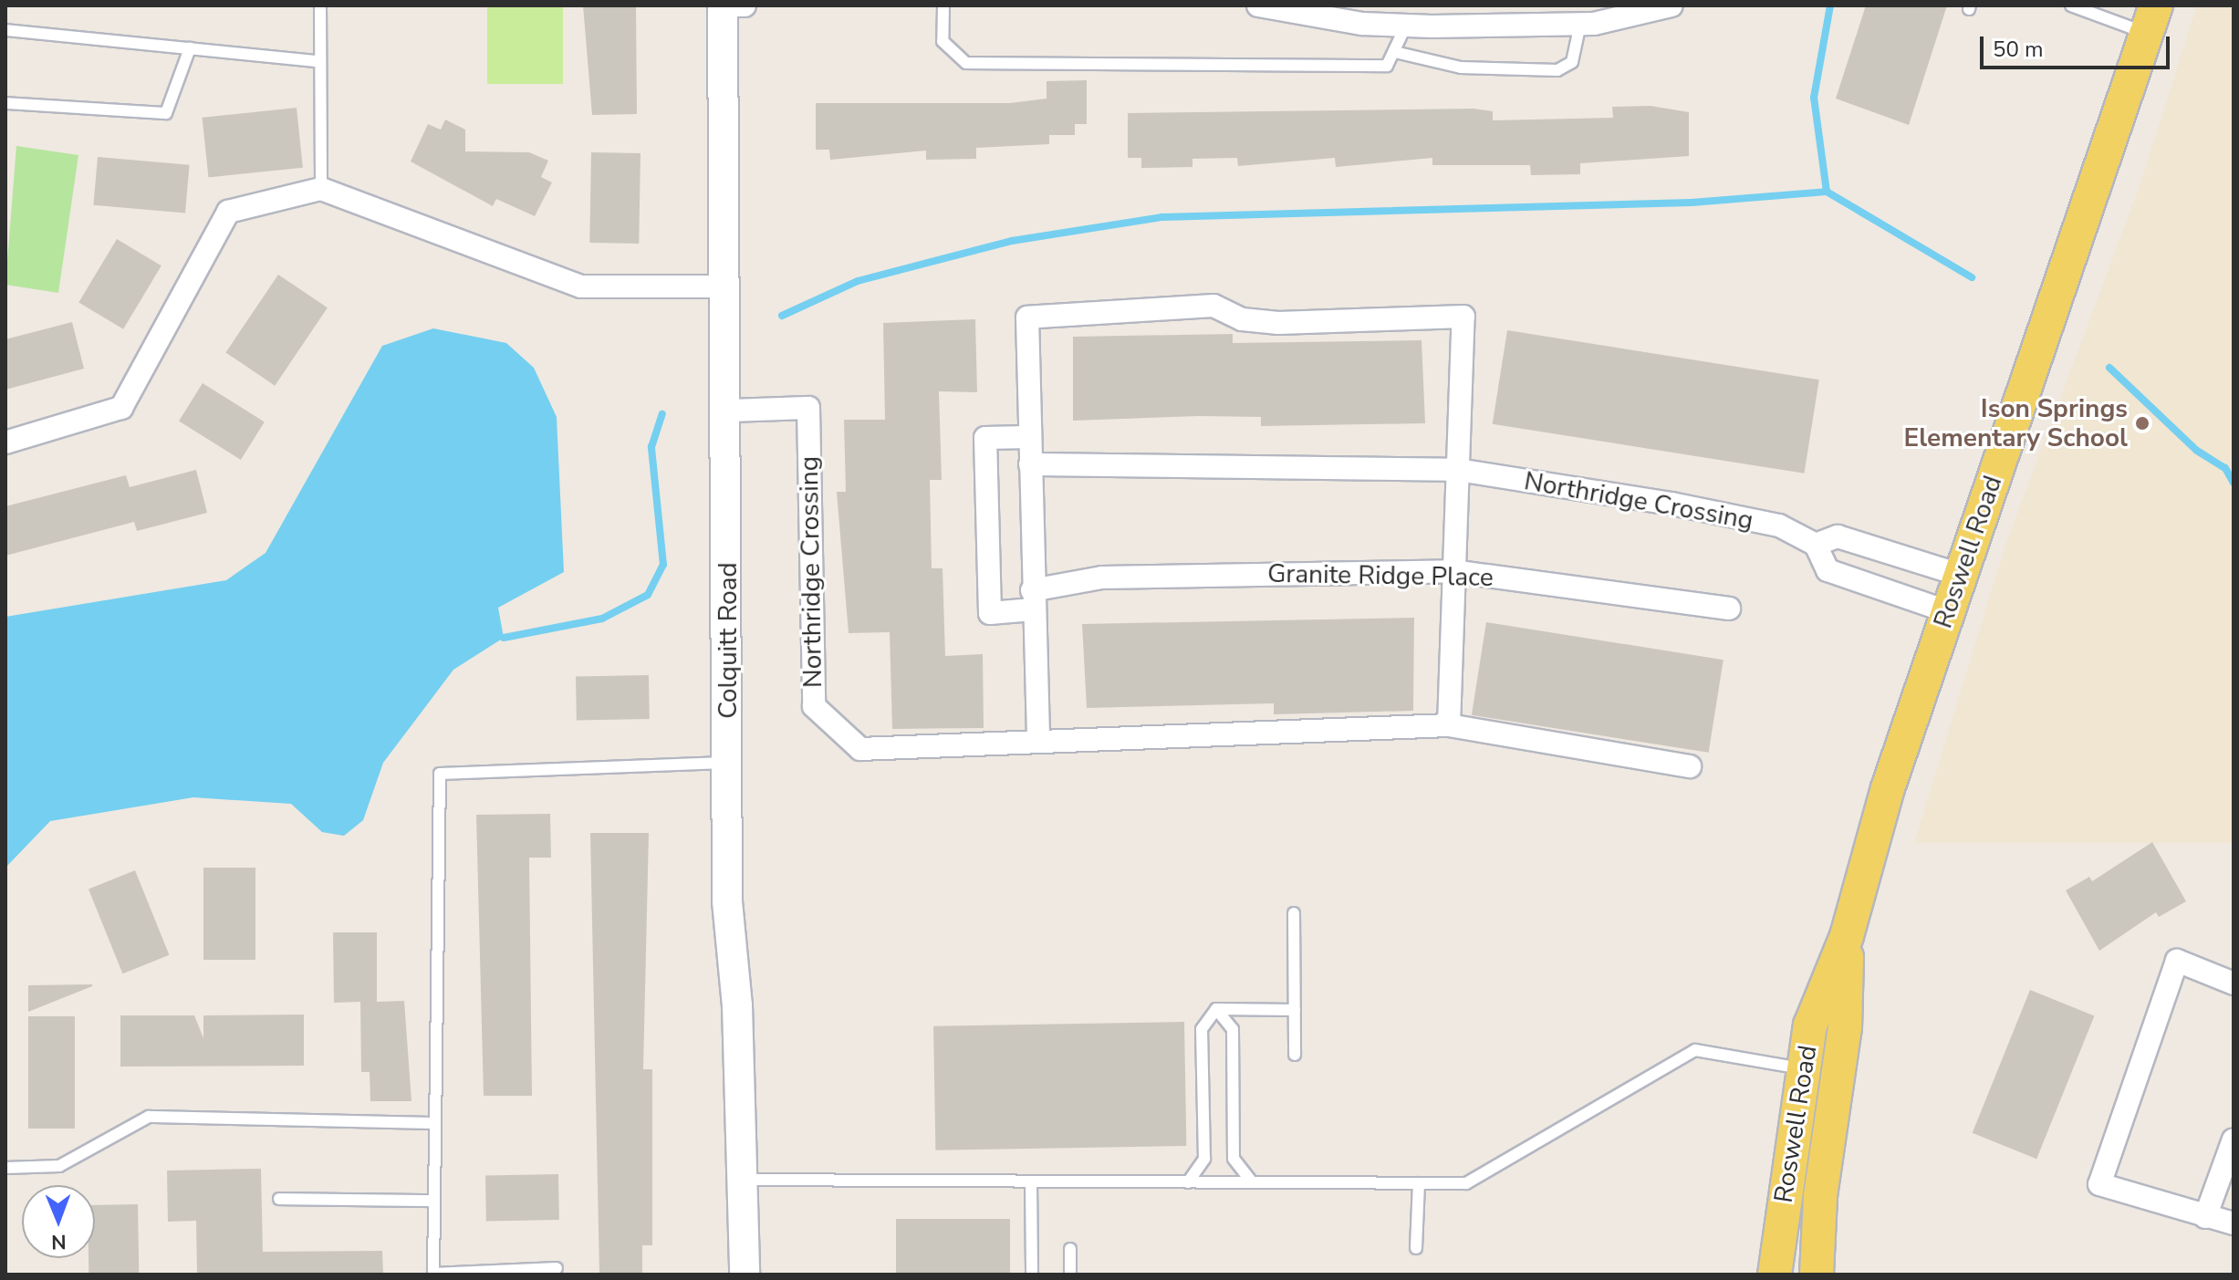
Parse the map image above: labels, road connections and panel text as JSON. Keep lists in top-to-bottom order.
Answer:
{
  "streets": {
    "main road": ["Roswell Road"],
    "street": ["Northridge Crossing", "Granite Ridge Place", "Colquitt Road"]
  },
  "crossings": [
    ["Northridge Crossing", "Roswell Road"],
    ["Northridge Crossing", "Colquitt Road"]
  ],
  "places": ["Ison Springs Elementary School"],
  "scale_bar": "50 m",
  "north": "bottom"
}
